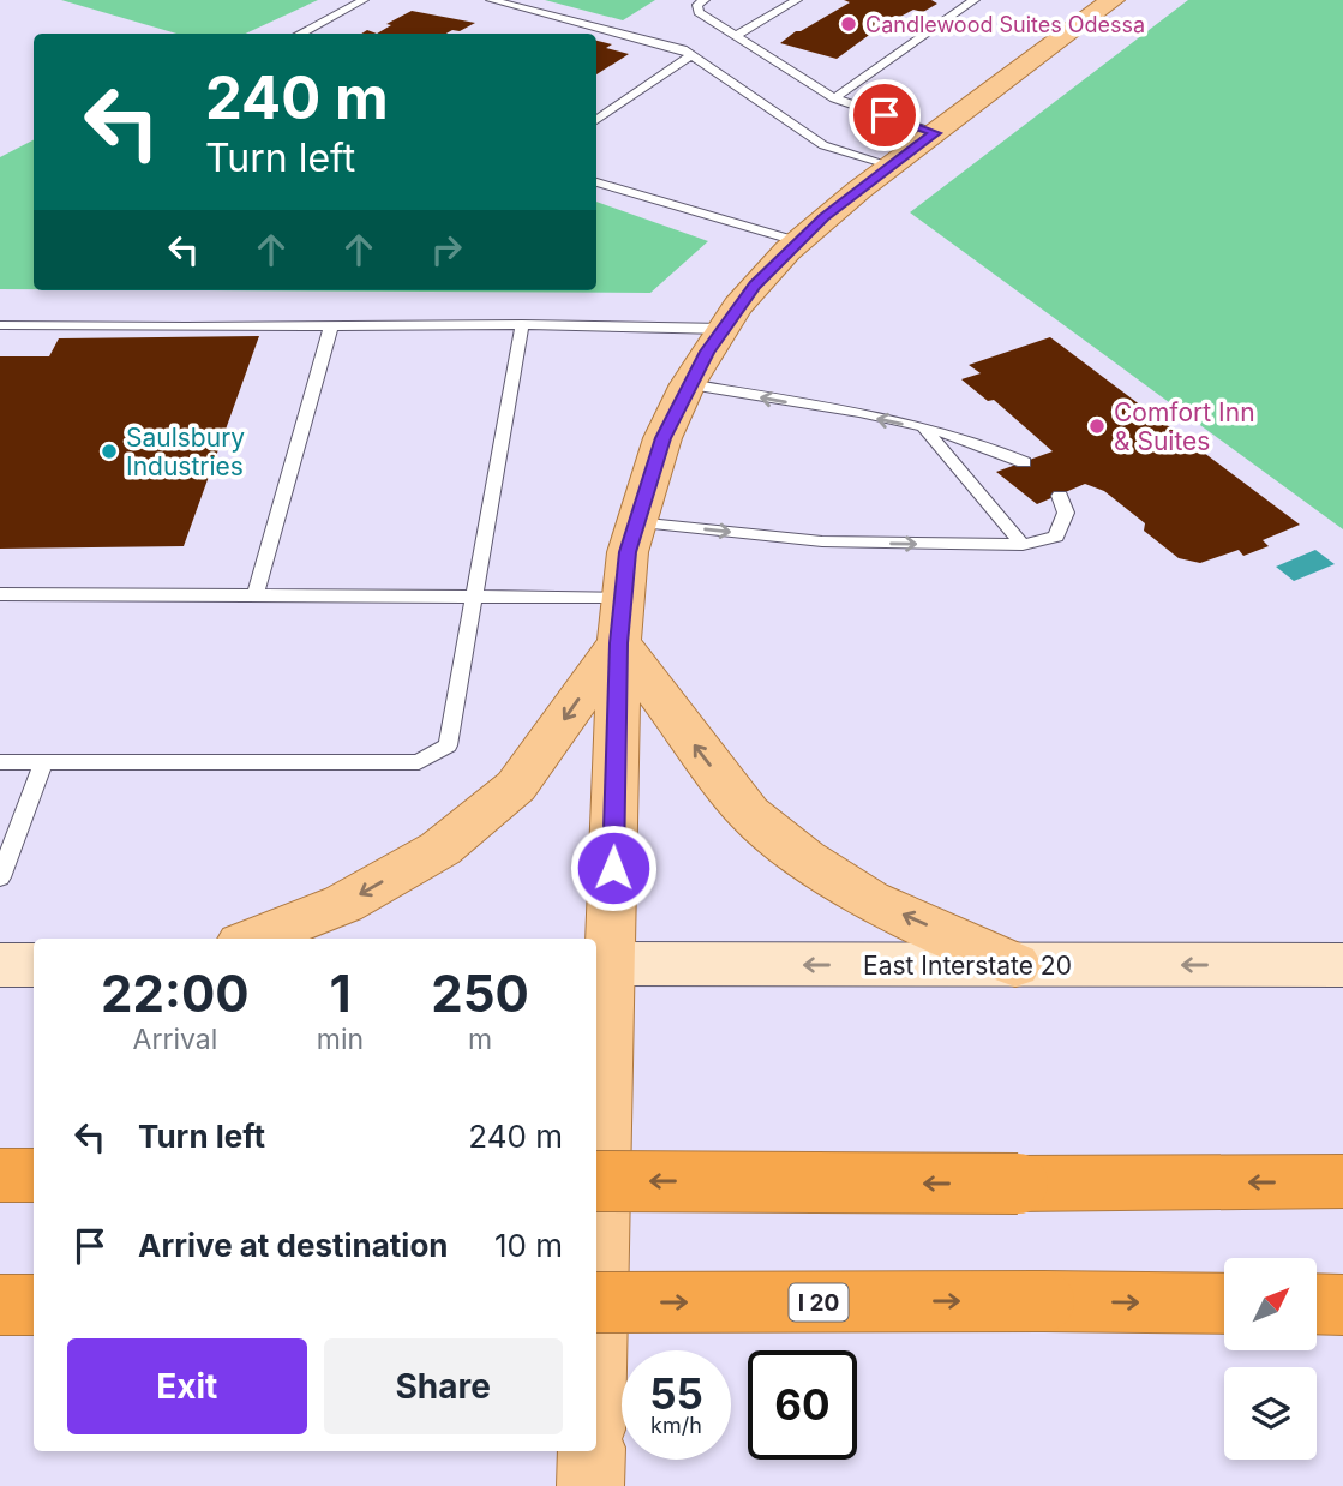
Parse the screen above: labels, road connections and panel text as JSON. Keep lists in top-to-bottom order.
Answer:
{
  "streets": {
    "highway": ["I 20"],
    "main road": ["East Interstate 20"]
  },
  "one_way": ["East Interstate 20"],
  "places": ["Candlewood Suites Odessa", "Comfort Inn & Suites", "Saulsbury Industries"],
  "north": "top right",
  "page": {
    "turn": ["240 m", "Turn left"],
    "eta": [
      "22:00",
      "Arrival",
      "1",
      "min",
      "250",
      "m"
    ],
    "list": [
      {
        "name": "Turn left",
        "value": "240 m"
      },
      {
        "name": "Arrive at destination",
        "value": "10 m"
      }
    ],
    "buttons": ["Exit", "Share"],
    "speed": "55 km/h",
    "limit": "60"
  }
}
